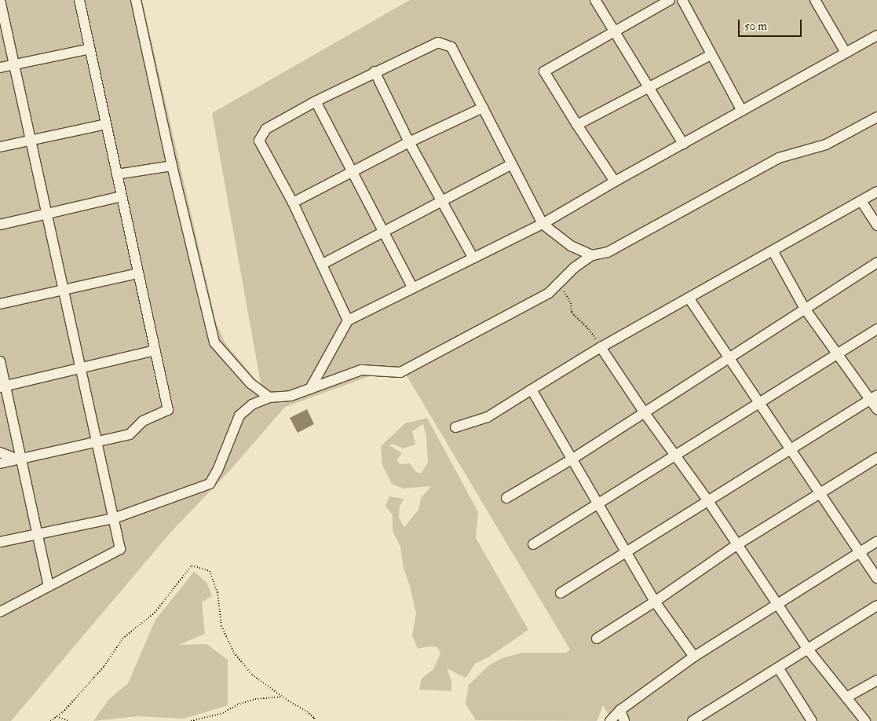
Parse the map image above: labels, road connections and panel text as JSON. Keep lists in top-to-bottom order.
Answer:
{
  "scale_bar": "50 m"
}
